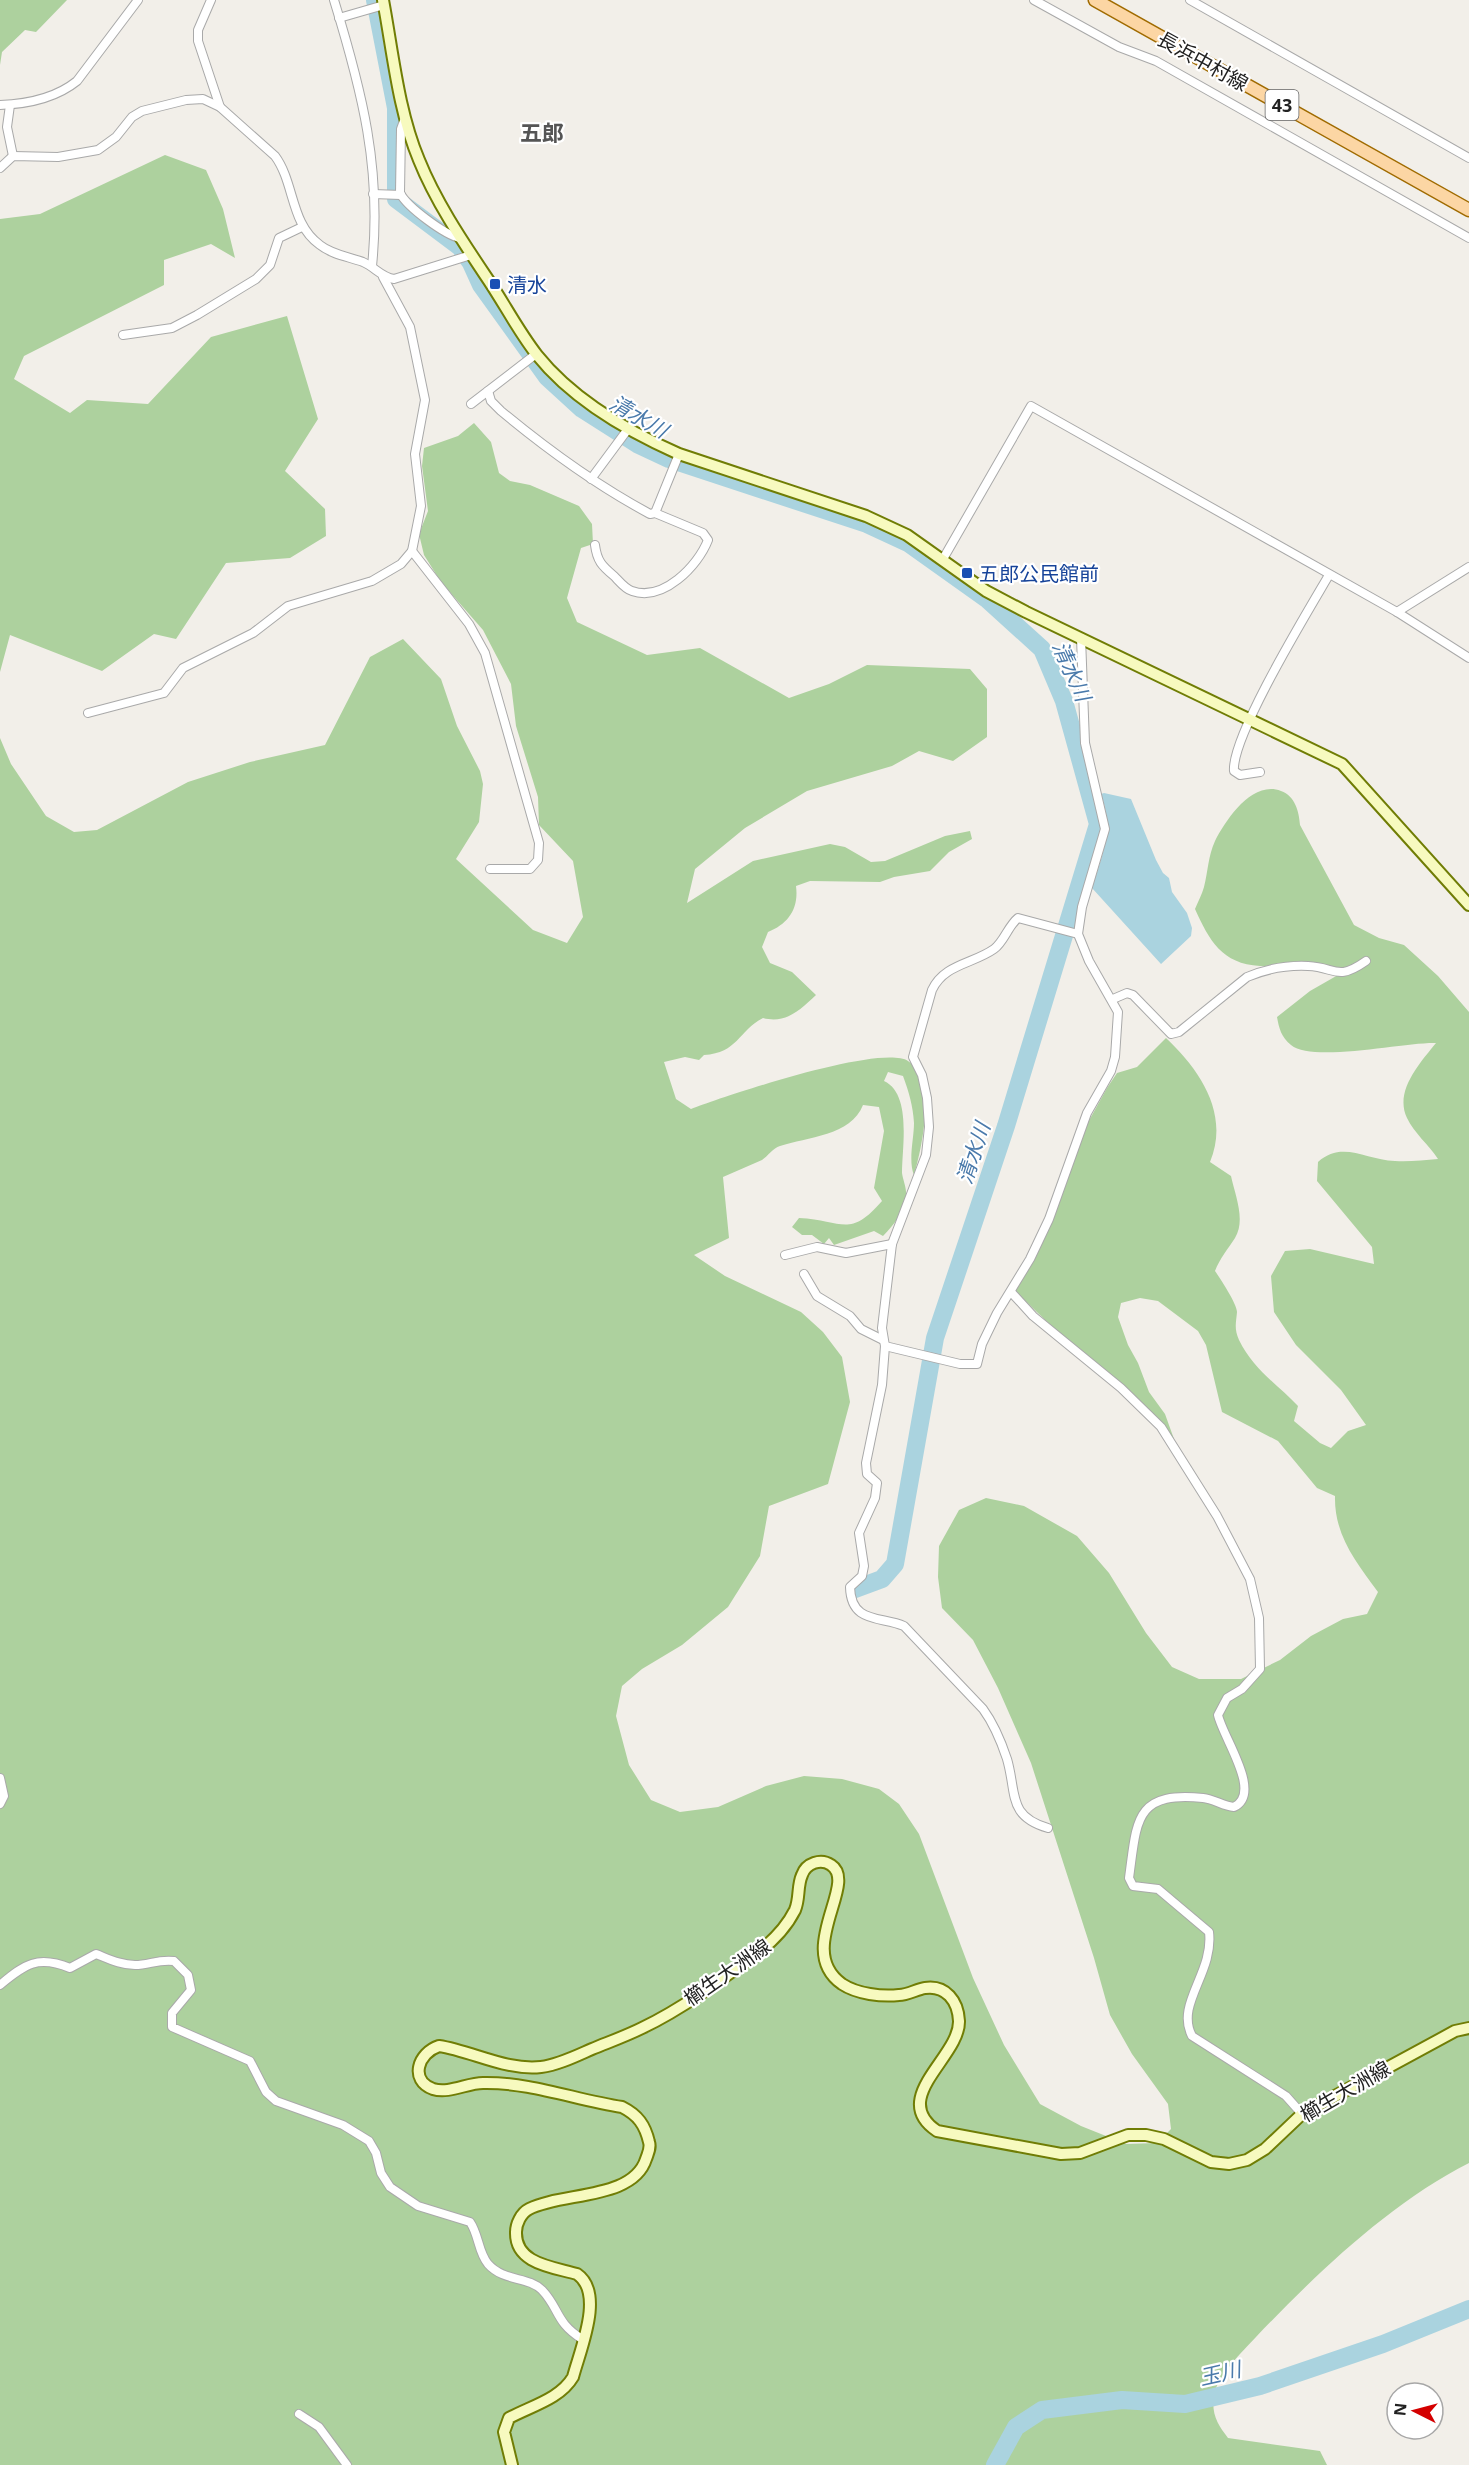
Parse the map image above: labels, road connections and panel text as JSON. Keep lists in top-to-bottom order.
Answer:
{
  "streets": {
    "main road": ["長浜中村線", "43", "櫛生大洲線"]
  },
  "districts": ["五郎"],
  "water": ["清水川", "玉川"],
  "places": {
    "transit": ["清水", "五郎公民館前"]
  },
  "north": "left"
}
